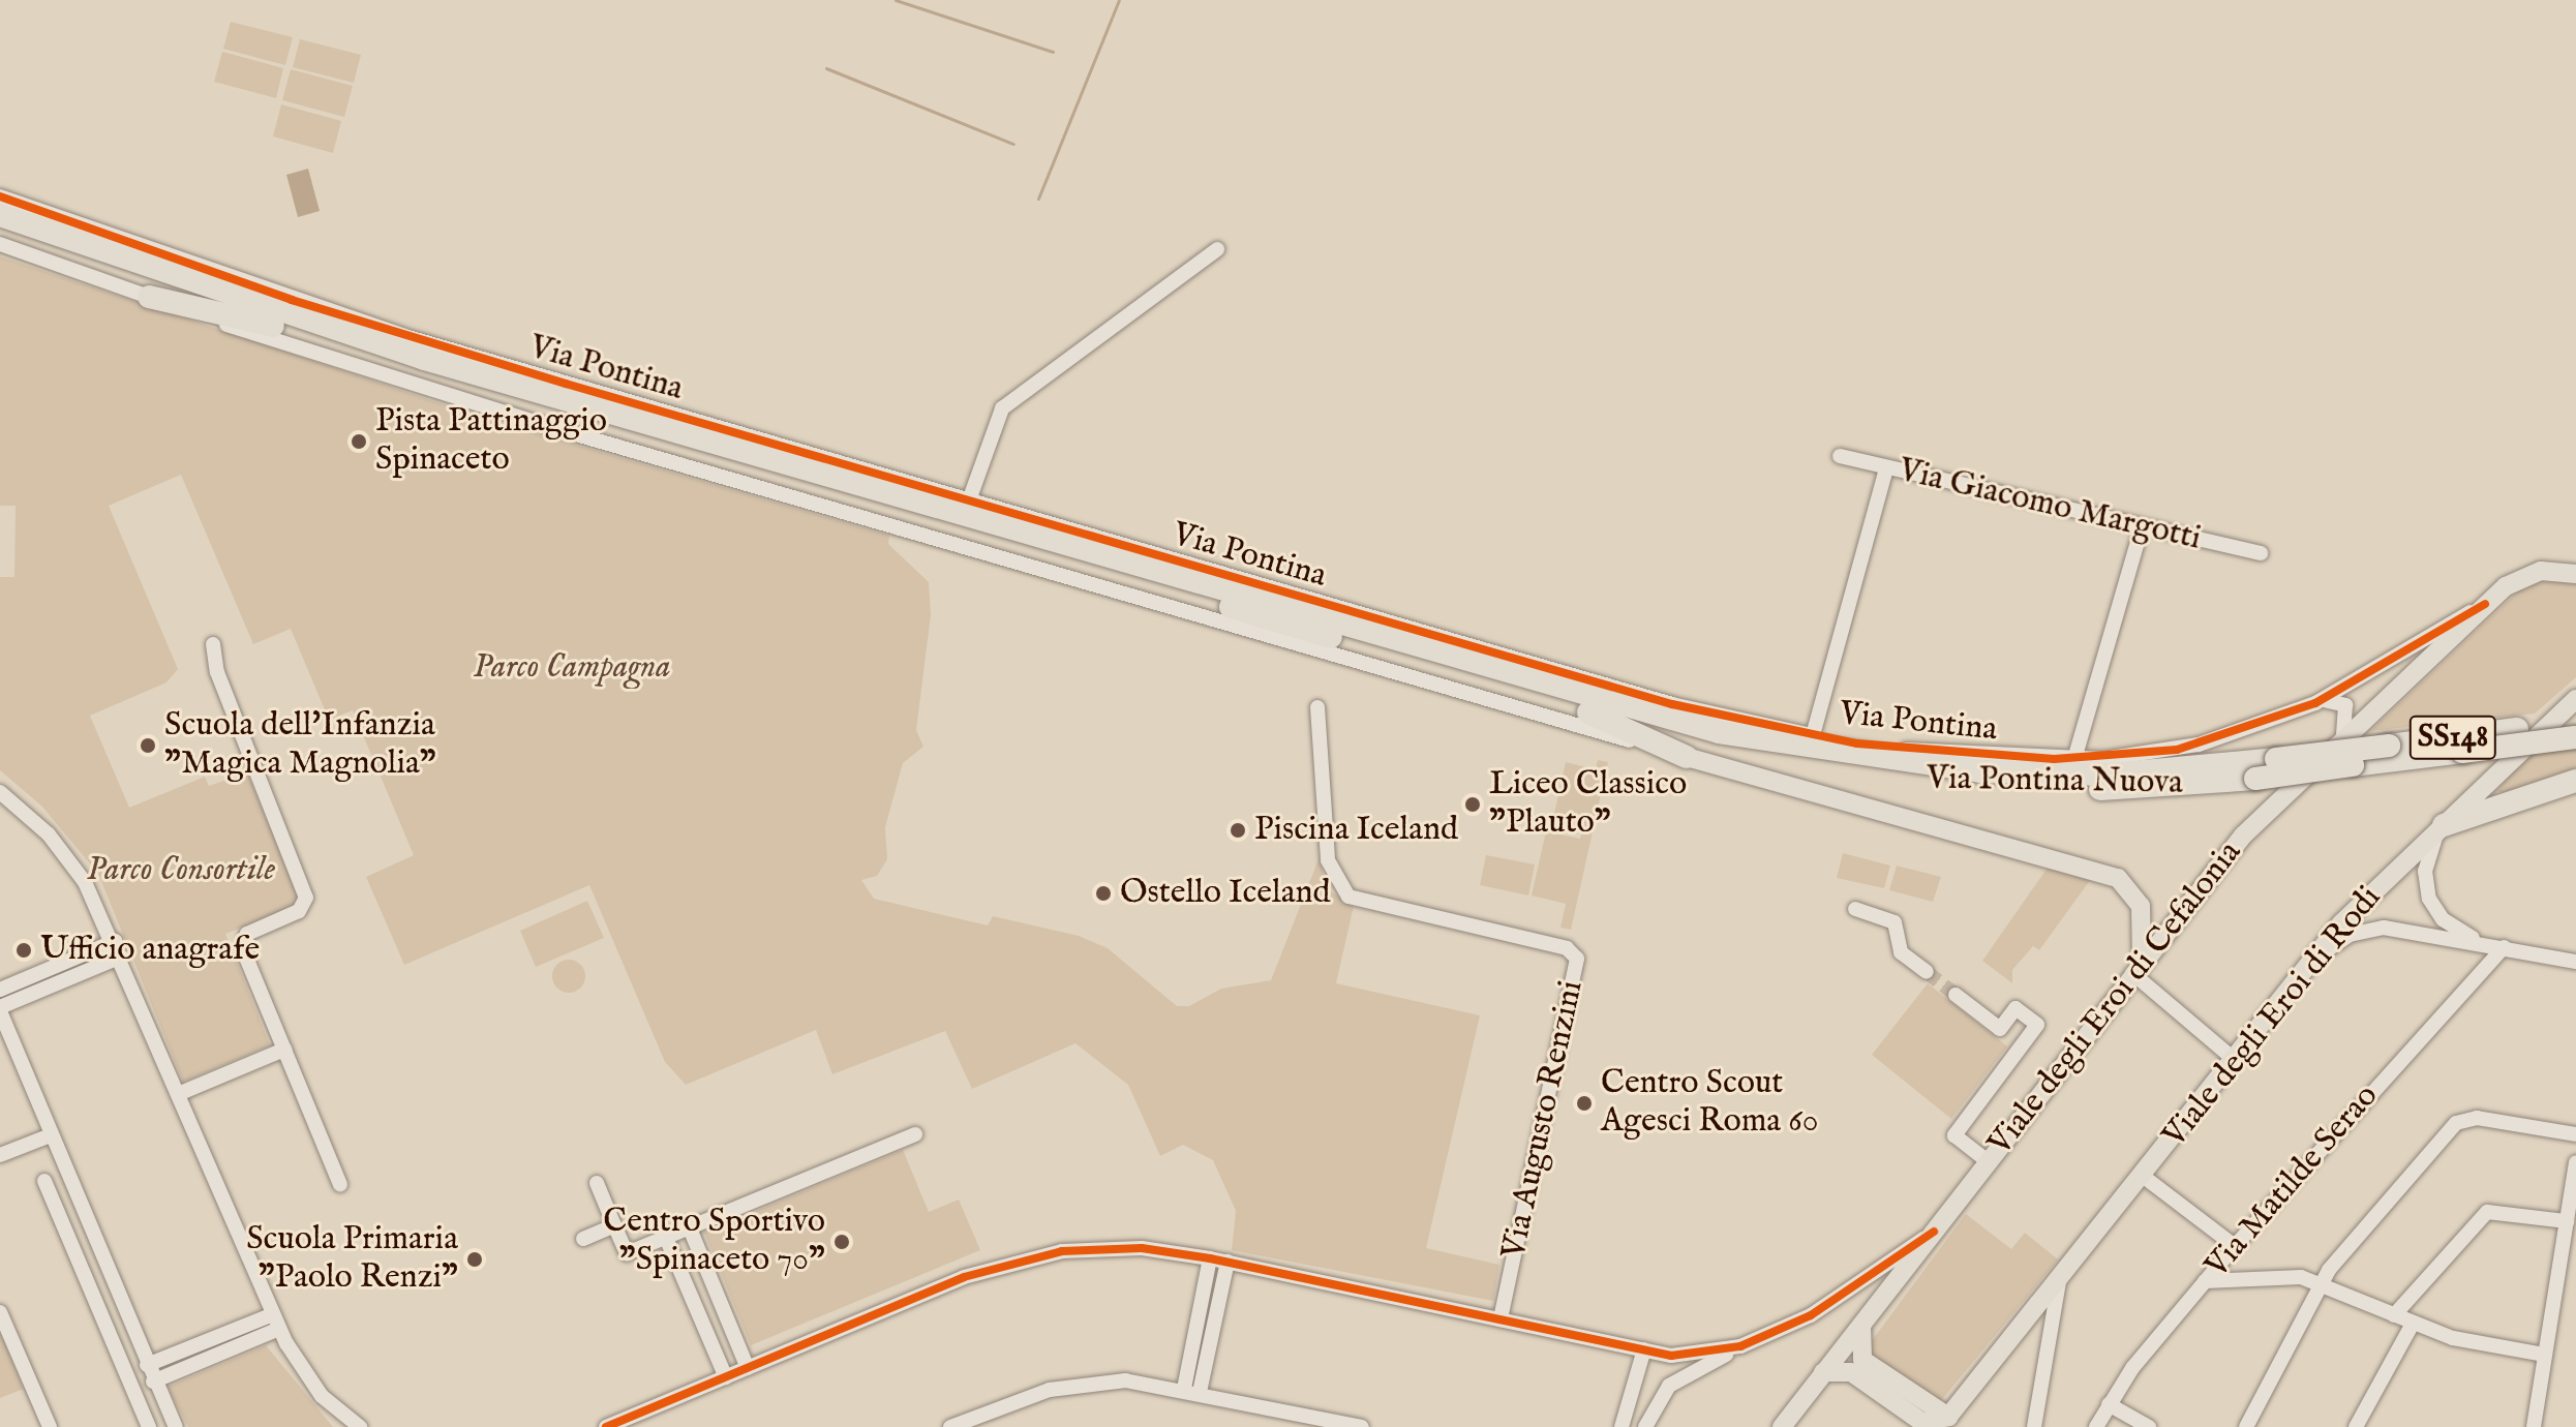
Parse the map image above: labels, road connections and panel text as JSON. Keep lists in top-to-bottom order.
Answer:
{
  "streets": {
    "highway": ["Via Pontina", "SS148", "Via Pontina Nuova"],
    "main road": ["Viale degli Eroi di Cefalonia", "Viale degli Eroi di Rodi"],
    "street": ["Via Giacomo Margotti", "Via Augusto Renzini", "Via Matilde Serao"]
  },
  "crossings": [
    ["Via Pontina", "Via Pontina Nuova"],
    ["Via Pontina", "Viale degli Eroi di Cefalonia"]
  ],
  "parks": ["Parco Campagna", "Parco Consortile"],
  "places": [
    "Pista Pattinaggio Spinaceto",
    "Scuola dell'Infanzia \"Magica Magnolia\"",
    "Liceo Classico \"Plauto\"",
    "Piscina Iceland",
    "Ostello Iceland",
    "Ufficio anagrafe",
    "Centro Scout Agesci Roma 60",
    "Centro Sportivo \"Spinaceto 70\"",
    "Scuola Primaria \"Paolo Renzi\""
  ]
}
